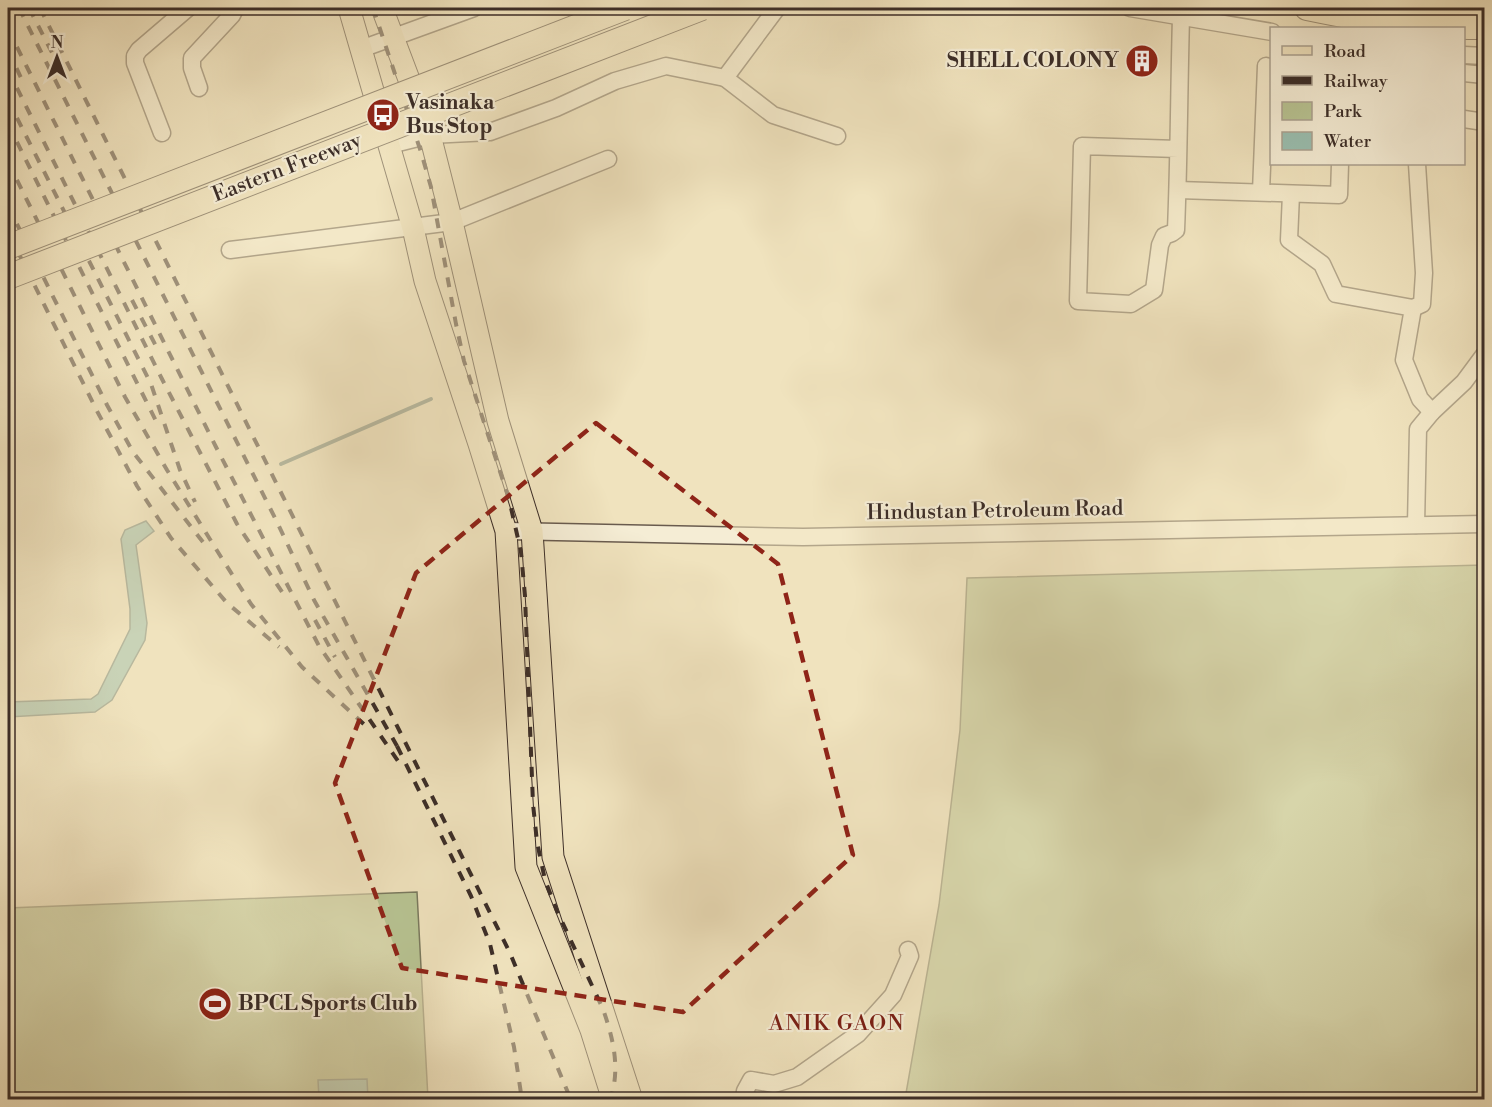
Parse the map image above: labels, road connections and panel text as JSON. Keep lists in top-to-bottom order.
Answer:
{
  "streets": {
    "highway": ["Eastern Freeway"],
    "street": ["Hindustan Petroleum Road"]
  },
  "districts": ["ANIK GAON"],
  "places": {
    "building": ["SHELL COLONY"],
    "bus stop": ["Vasinaka Bus Stop"],
    "sports": ["BPCL Sports Club"]
  },
  "legend": [
    "Road",
    "Railway",
    "Park",
    "Water"
  ],
  "north": "top"
}
